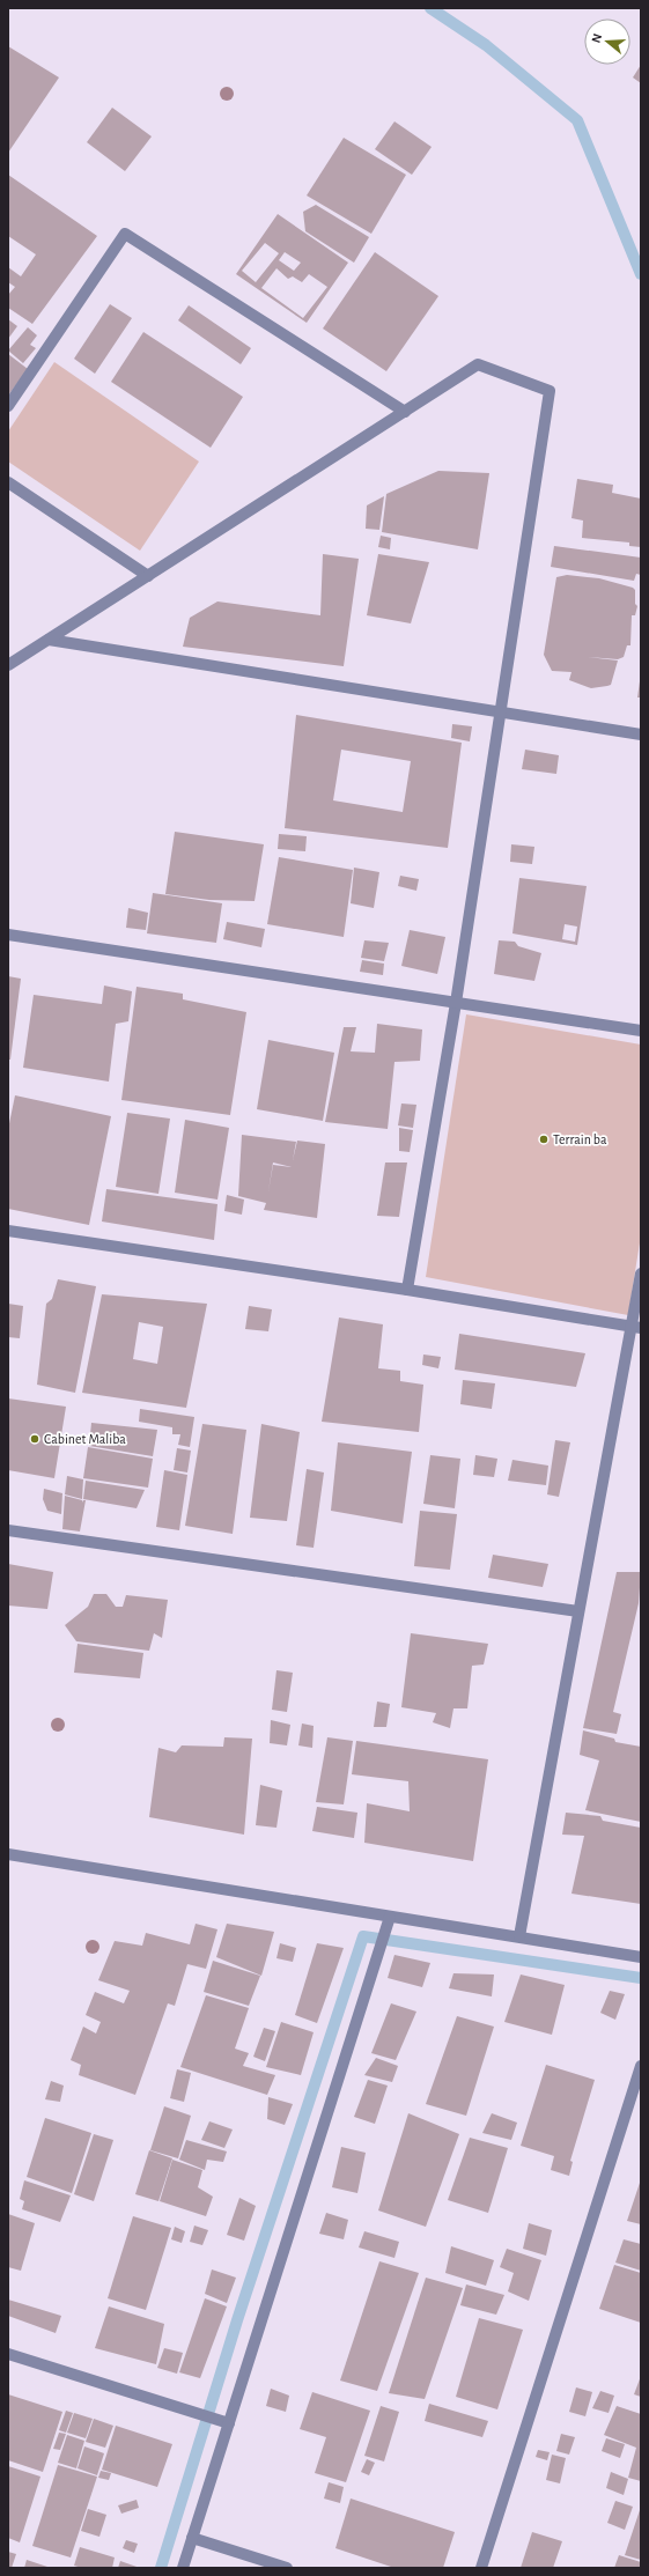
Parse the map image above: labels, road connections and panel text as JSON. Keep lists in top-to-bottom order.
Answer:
{
  "places": ["Terrain ba", "Cabinet Maliba"],
  "north": "left"
}
